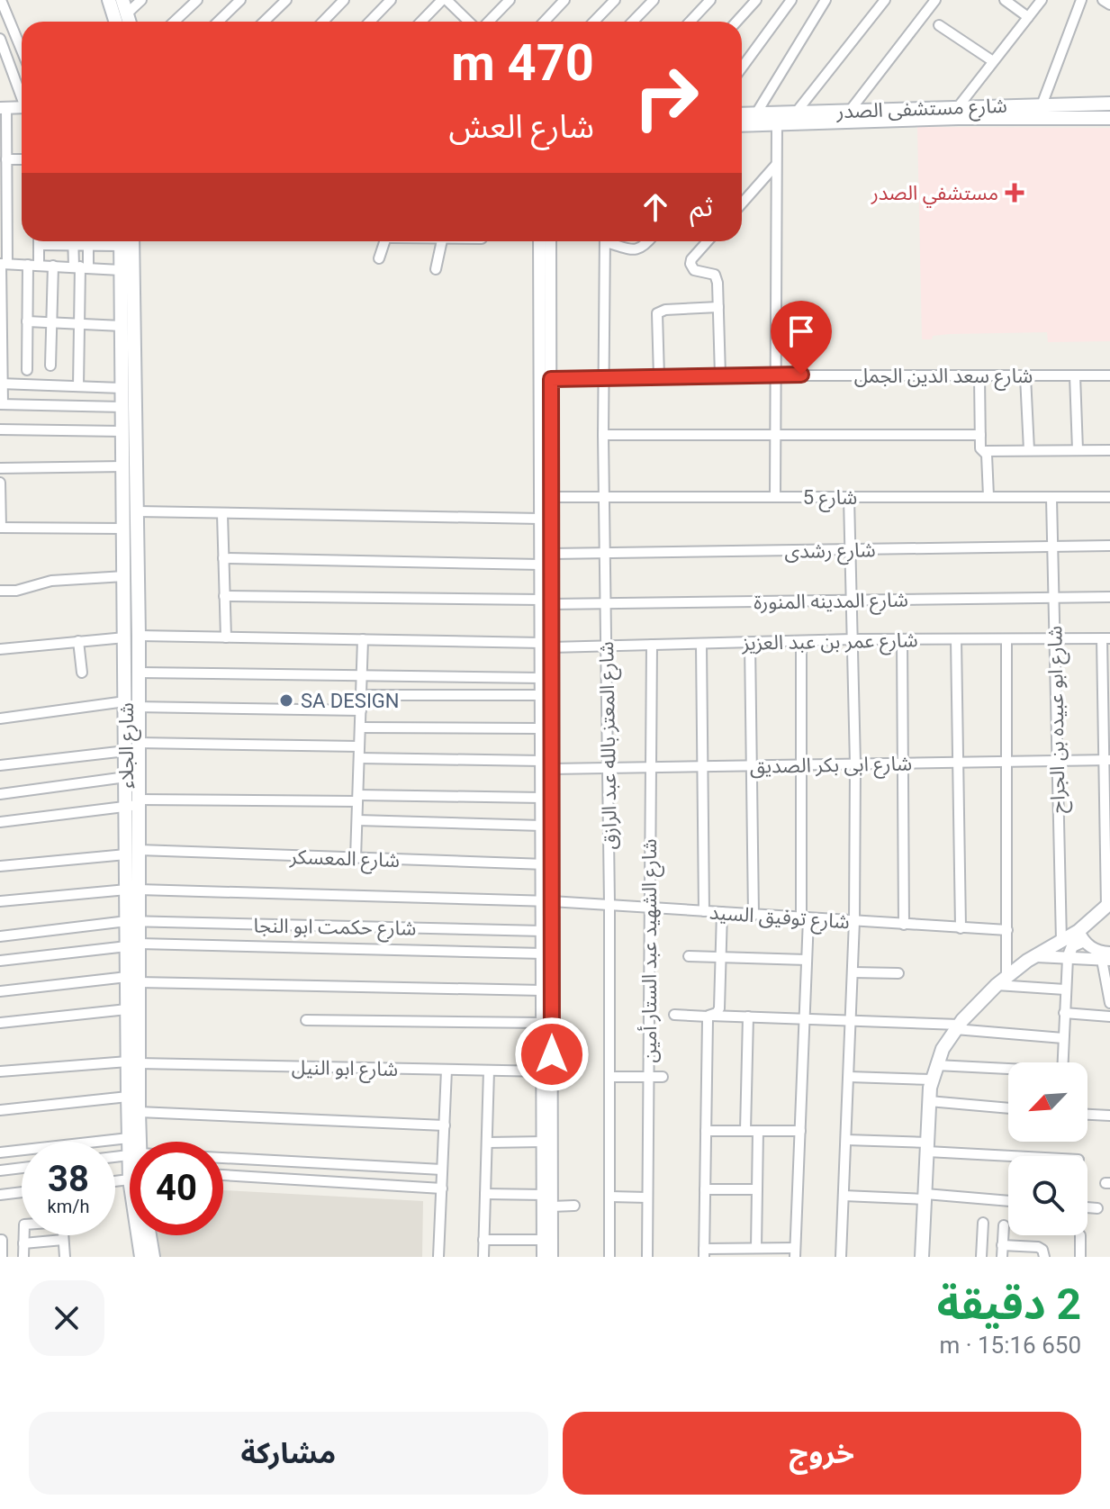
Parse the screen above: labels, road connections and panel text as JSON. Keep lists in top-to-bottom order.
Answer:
{
  "streets": {
    "main road": ["شارع مستشفى الصدر", "شارع الجلاء"],
    "street": [
      "شارع سعد الدين الجمل",
      "شارع 5",
      "شارع رشدى",
      "شارع المدينه المنورة",
      "شارع عمر بن عبد العزيز",
      "شارع ابو عبيده بن الجراح",
      "شارع المعتز بالله عبد الرازق",
      "شارع ابى بكر الصديق",
      "شارع المعسكر",
      "شارع توفيق السيد",
      "شارع حكمت ابو النجا",
      "شارع الشهيد عبد الستار أمين",
      "شارع ابو النيل"
    ]
  },
  "crossings": [
    ["شارع سعد الدين الجمل", "شارع المعتز بالله عبد الرازق"],
    ["شارع 5", "شارع ابو عبيده بن الجراح"],
    ["شارع 5", "شارع المعتز بالله عبد الرازق"],
    ["شارع رشدى", "شارع ابو عبيده بن الجراح"],
    ["شارع رشدى", "شارع المعتز بالله عبد الرازق"],
    ["شارع المدينه المنورة", "شارع ابو عبيده بن الجراح"],
    ["شارع المدينه المنورة", "شارع المعتز بالله عبد الرازق"],
    ["شارع عمر بن عبد العزيز", "شارع ابو عبيده بن الجراح"],
    ["شارع عمر بن عبد العزيز", "شارع الجلاء"],
    ["شارع عمر بن عبد العزيز", "شارع المعتز بالله عبد الرازق"],
    ["شارع عمر بن عبد العزيز", "شارع الشهيد عبد الستار أمين"],
    ["شارع ابو عبيده بن الجراح", "شارع ابى بكر الصديق"],
    ["شارع الجلاء", "شارع المعسكر"],
    ["شارع الجلاء", "شارع توفيق السيد"],
    ["شارع الجلاء", "شارع حكمت ابو النجا"],
    ["شارع الجلاء", "شارع ابو النيل"],
    ["شارع المعتز بالله عبد الرازق", "شارع ابى بكر الصديق"],
    ["شارع المعتز بالله عبد الرازق", "شارع توفيق السيد"],
    ["شارع ابى بكر الصديق", "شارع الشهيد عبد الستار أمين"],
    ["شارع توفيق السيد", "شارع الشهيد عبد الستار أمين"]
  ],
  "places": {
    "health": ["مستشفي الصدر"],
    "other": ["SA DESIGN"]
  },
  "north": "bottom left",
  "page": {
    "turn": ["470 m", "شارع العش"],
    "then": "ثم",
    "speed": "38 km/h",
    "limit": "40",
    "heading": ["2 دقيقة", "650 m · 15:16"],
    "buttons": ["خروج", "مشاركة"]
  }
}
